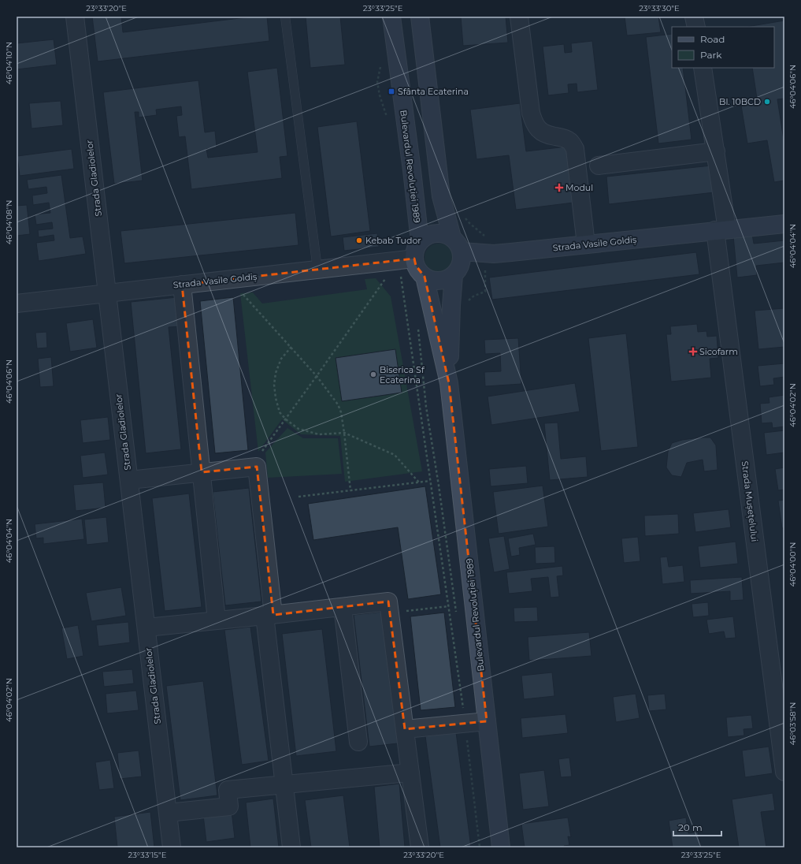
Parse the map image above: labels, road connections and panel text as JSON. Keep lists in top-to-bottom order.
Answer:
{
  "streets": {
    "main road": ["Bulevardul Revoluției 1989", "Strada Vasile Goldiș"],
    "street": ["Strada Gladiolelor", "Strada Mușețelului"]
  },
  "crossings": [
    ["Bulevardul Revoluției 1989", "Strada Vasile Goldiș"],
    ["Strada Gladiolelor", "Strada Vasile Goldiș"],
    ["Strada Vasile Goldiș", "Strada Mușețelului"]
  ],
  "places": {
    "transit": ["Sfânta Ecaterina"],
    "other": ["Bl. 10BCD", "Kebab Tudor", "Biserica Sf Ecaterina"],
    "health": ["Modul", "Sicofarm"]
  },
  "legend": ["Road", "Park"],
  "scale_bar": "20 m",
  "coordinates": [
    "23°33'20\"E",
    "23°33'25\"E",
    "23°33'30\"E",
    "46°04'10\"N",
    "46°04'06\"N",
    "46°04'08\"N",
    "46°04'04\"N",
    "46°04'02\"N",
    "46°04'00\"N",
    "46°03'58\"N",
    "23°33'15\"E"
  ]
}
